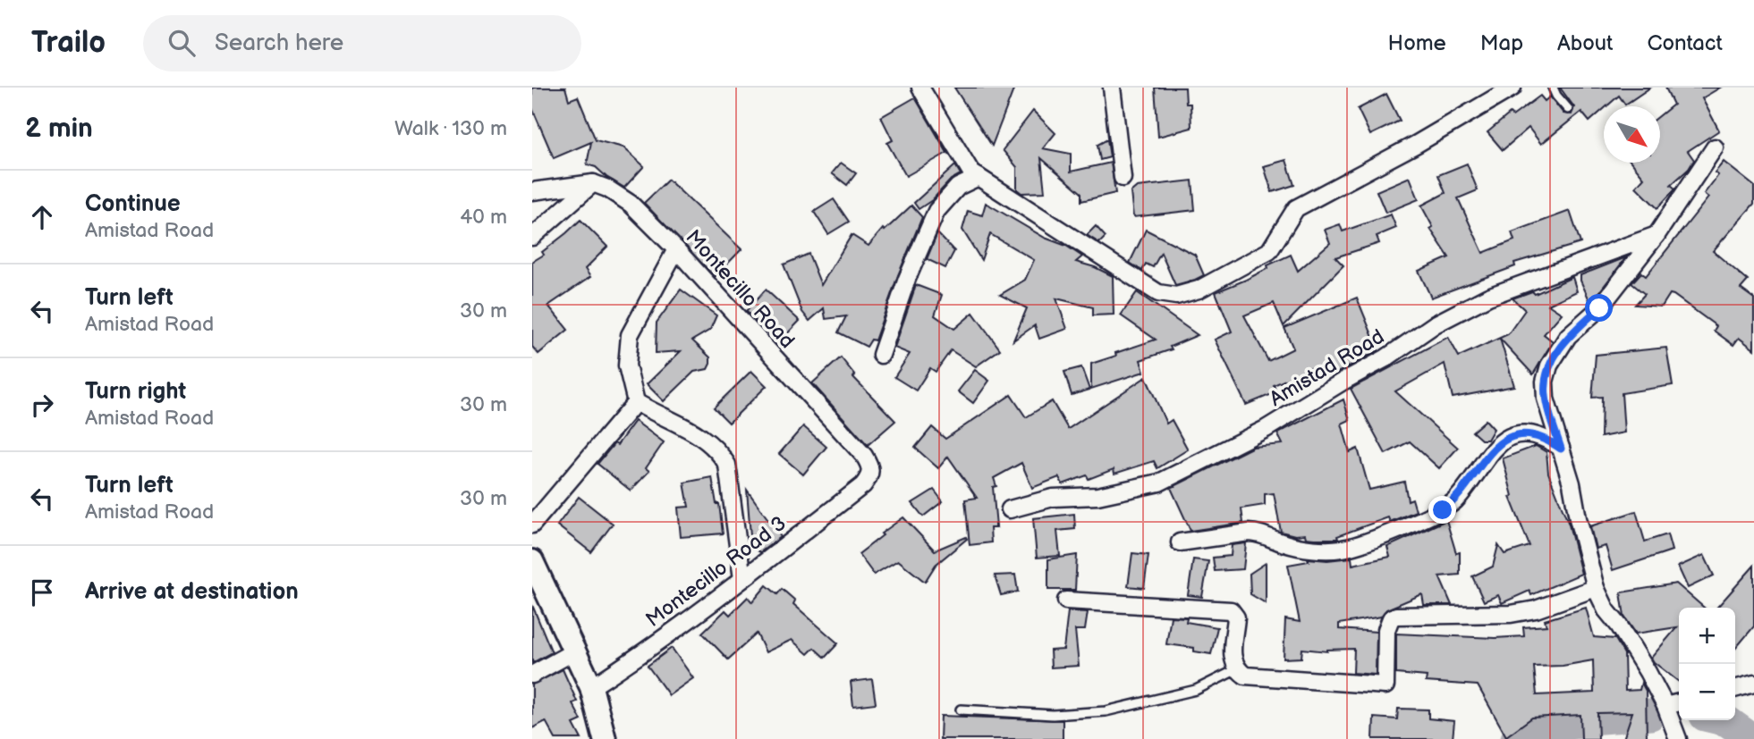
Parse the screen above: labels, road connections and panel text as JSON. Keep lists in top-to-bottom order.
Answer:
{
  "streets": {
    "street": ["Montecillo Road", "Amistad Road", "Montecillo Road 3"]
  },
  "crossings": [
    ["Montecillo Road", "Montecillo Road 3"]
  ],
  "north": "bottom right",
  "page": {
    "header": "Trailo",
    "search": "Search here",
    "nav": [
      "Home",
      "Map",
      "About",
      "Contact"
    ],
    "heading": ["2 min", "Walk · 130 m"],
    "list": [
      ["Continue", "Amistad Road", "40 m"],
      ["Turn left", "Amistad Road", "30 m"],
      ["Turn right", "Amistad Road", "30 m"],
      ["Turn left", "Amistad Road", "30 m"],
      "Arrive at destination"
    ],
    "map_buttons": ["+", "−"]
  }
}
